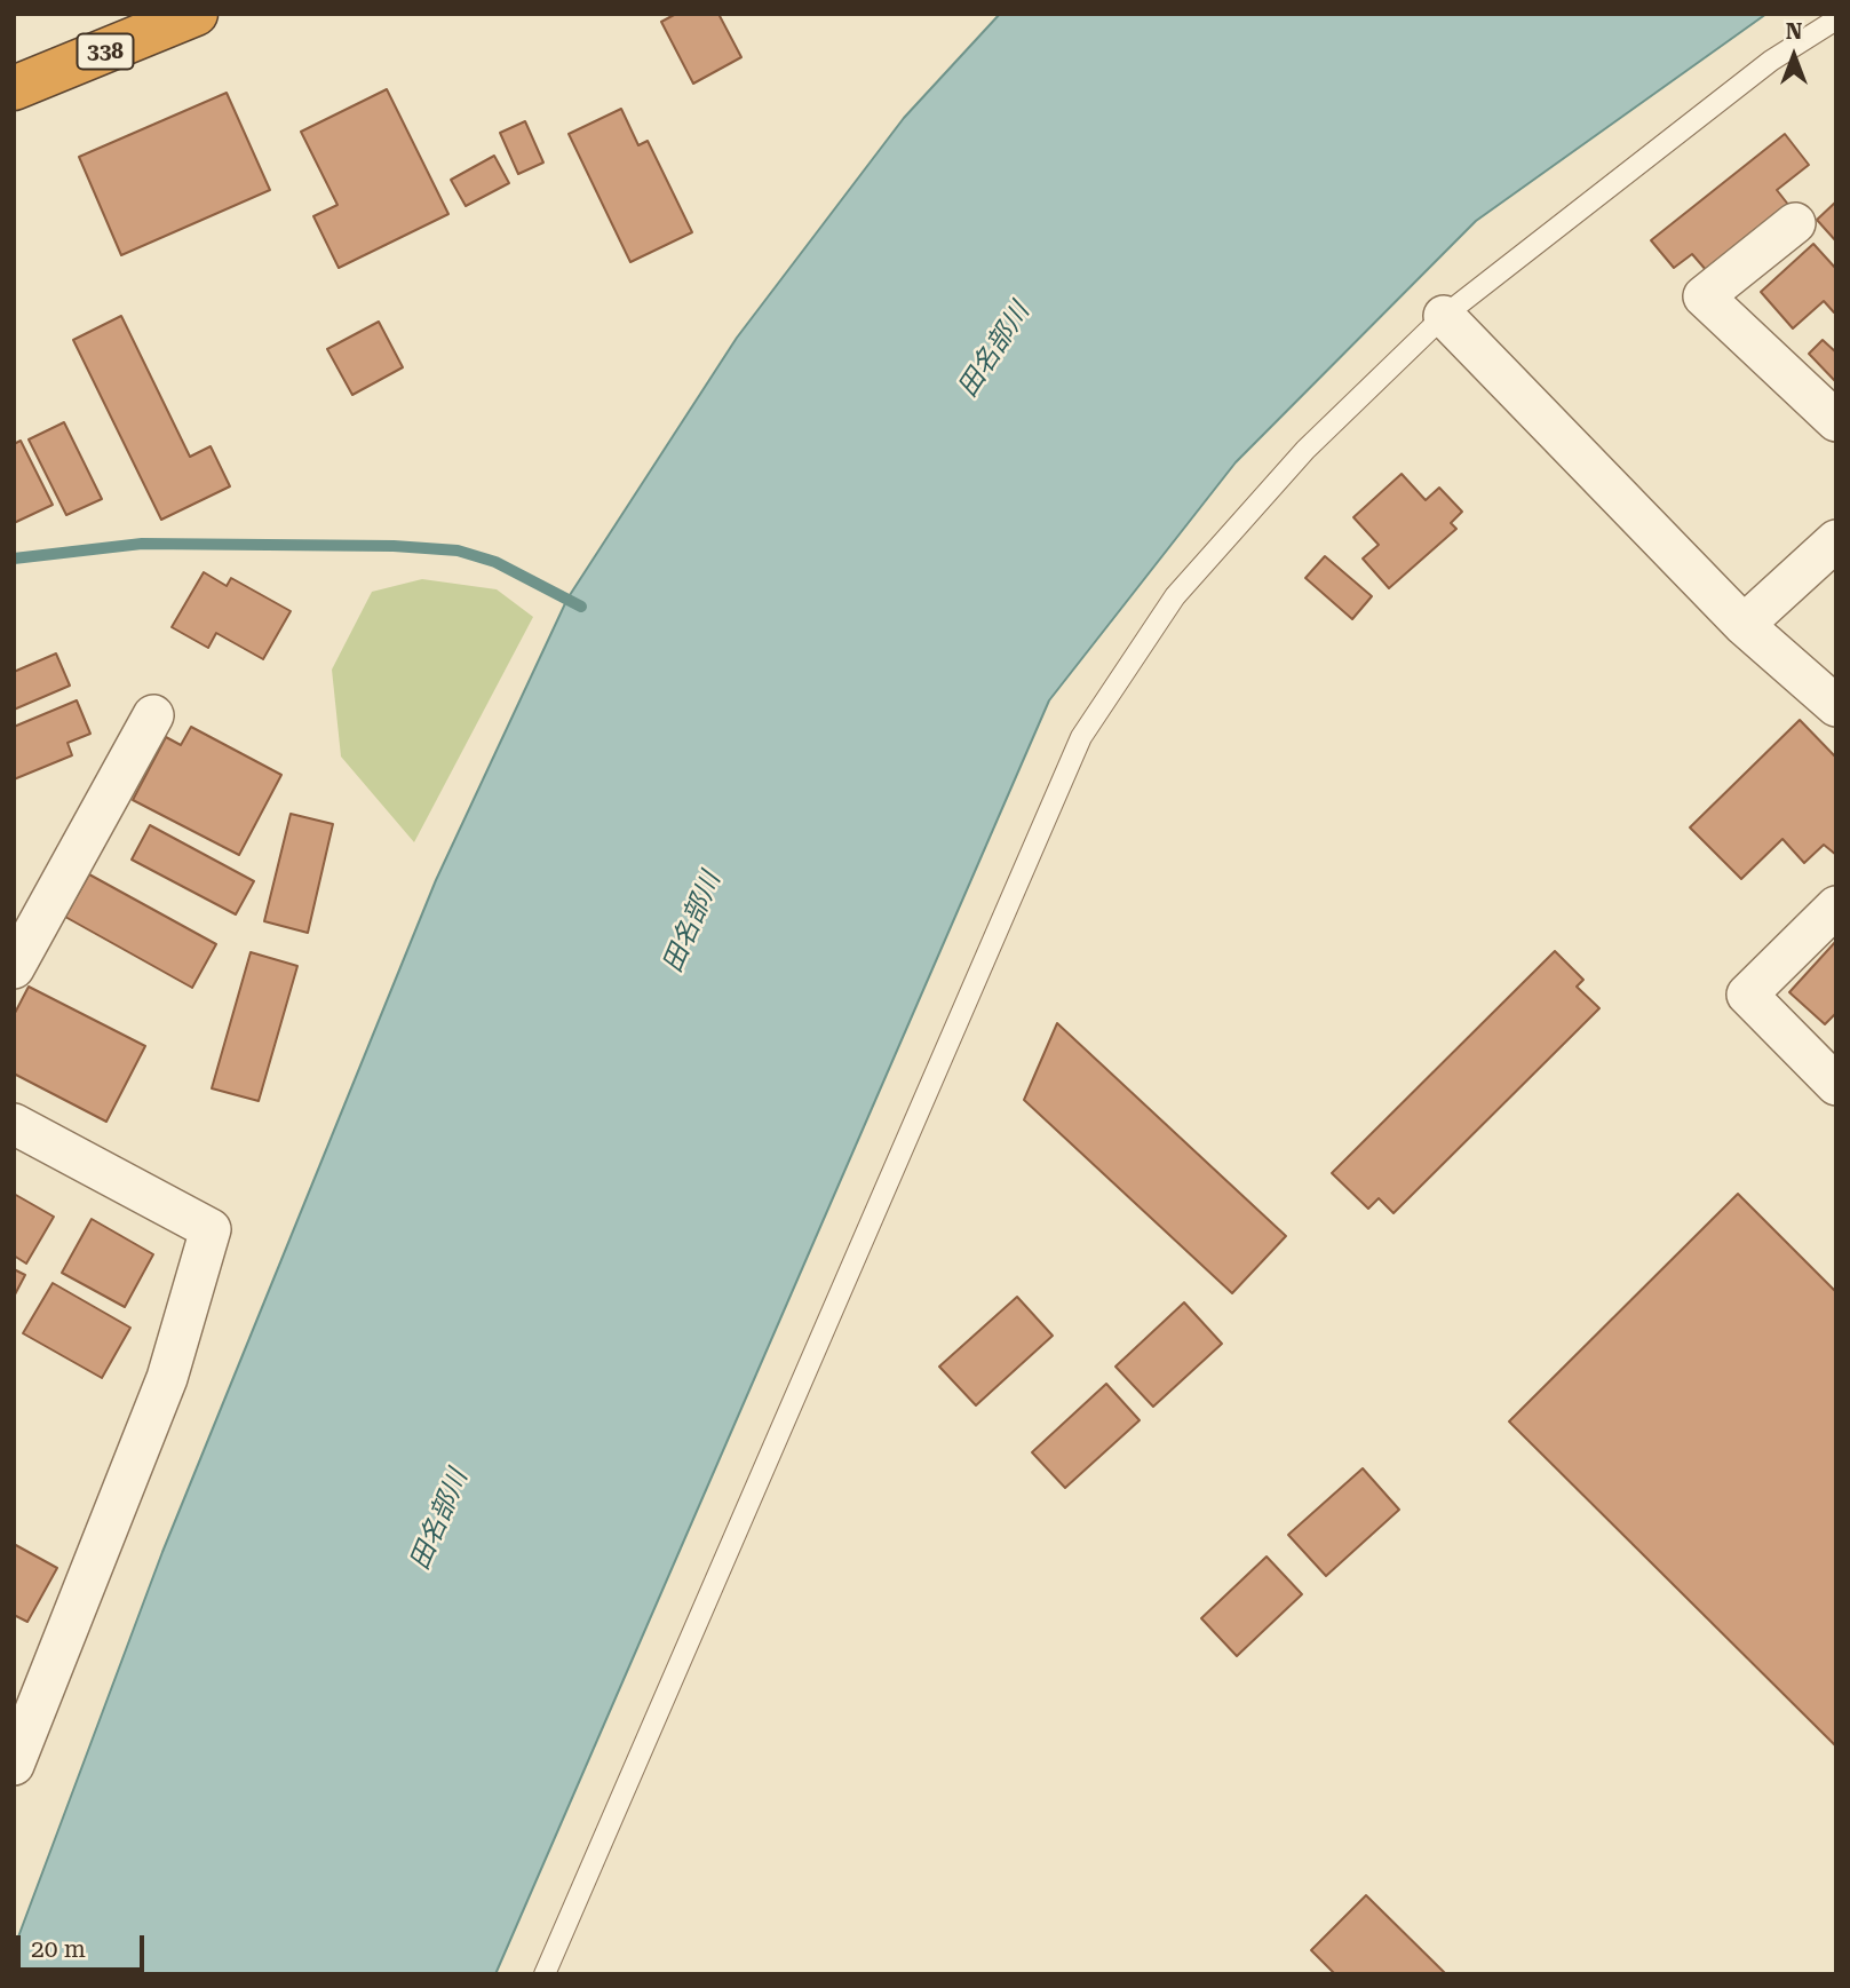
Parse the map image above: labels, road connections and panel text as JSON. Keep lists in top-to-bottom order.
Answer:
{
  "streets": {
    "highway": ["338"]
  },
  "water": ["田名部川"],
  "scale_bar": "20 m",
  "north": "top"
}
